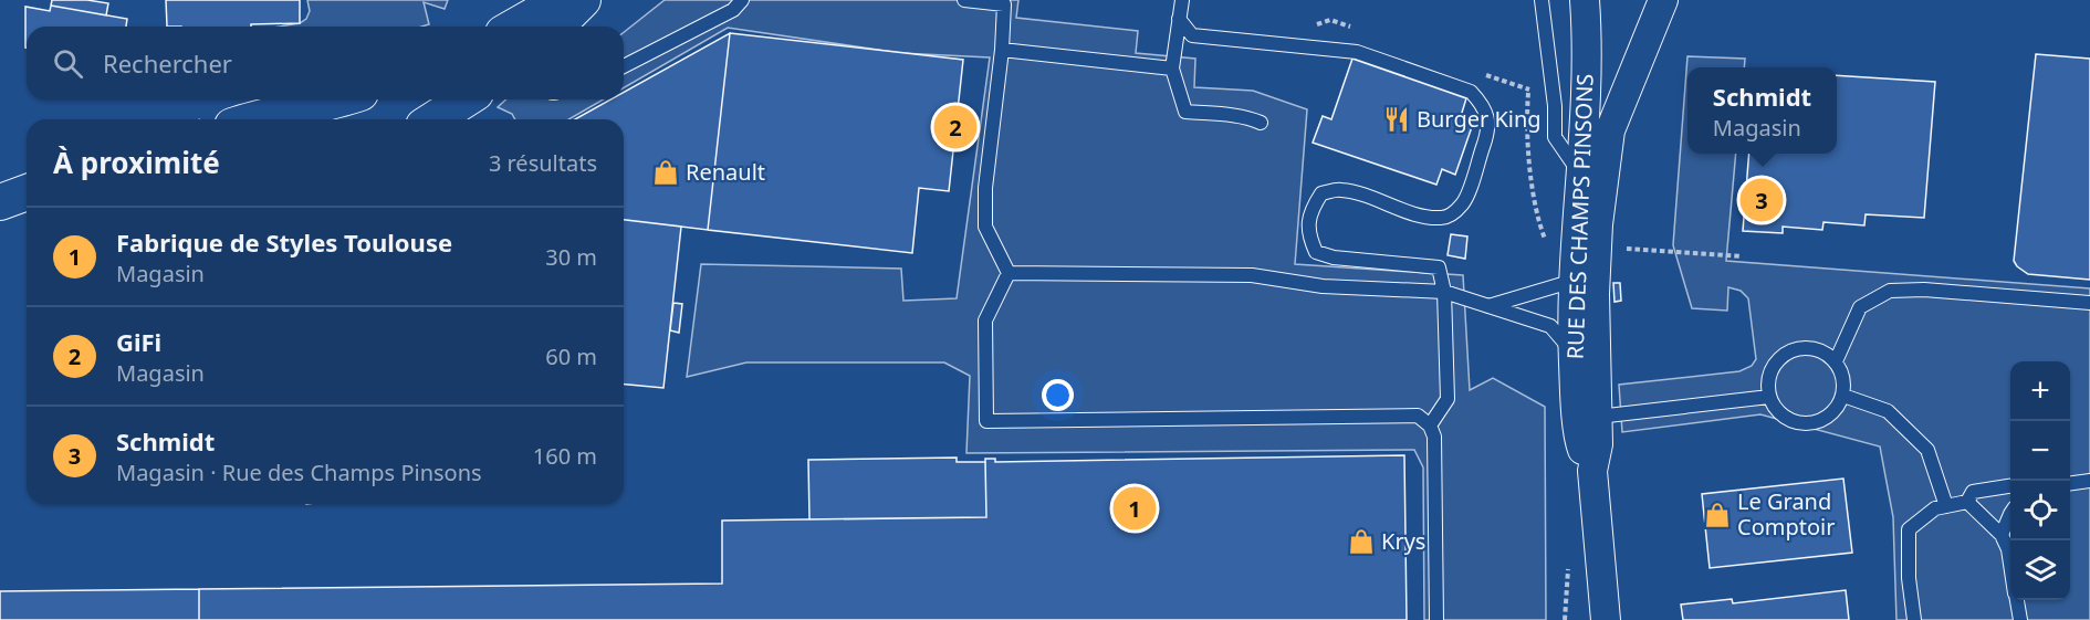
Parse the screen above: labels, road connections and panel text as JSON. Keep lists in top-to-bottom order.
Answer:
{
  "streets": {
    "street": ["RUE DES CHAMPS PINSONS"]
  },
  "places": {
    "restaurant": ["Burger King"],
    "shop": ["Renault", "Le Grand Comptoir", "Krys"]
  },
  "page": {
    "search": "Rechercher",
    "popup": ["Schmidt", "Magasin"],
    "pins": ["2", "3", "1"],
    "heading": ["À proximité", "3 résultats"],
    "list": [
      {
        "mark": "1",
        "name": "Fabrique de Styles Toulouse",
        "note": "Magasin",
        "value": "30 m"
      },
      {
        "mark": "2",
        "name": "GiFi",
        "note": "Magasin",
        "value": "60 m"
      },
      {
        "mark": "3",
        "name": "Schmidt",
        "note": "Magasin · Rue des Champs Pinsons",
        "value": "160 m"
      }
    ],
    "map_buttons": ["+", "−"]
  }
}
